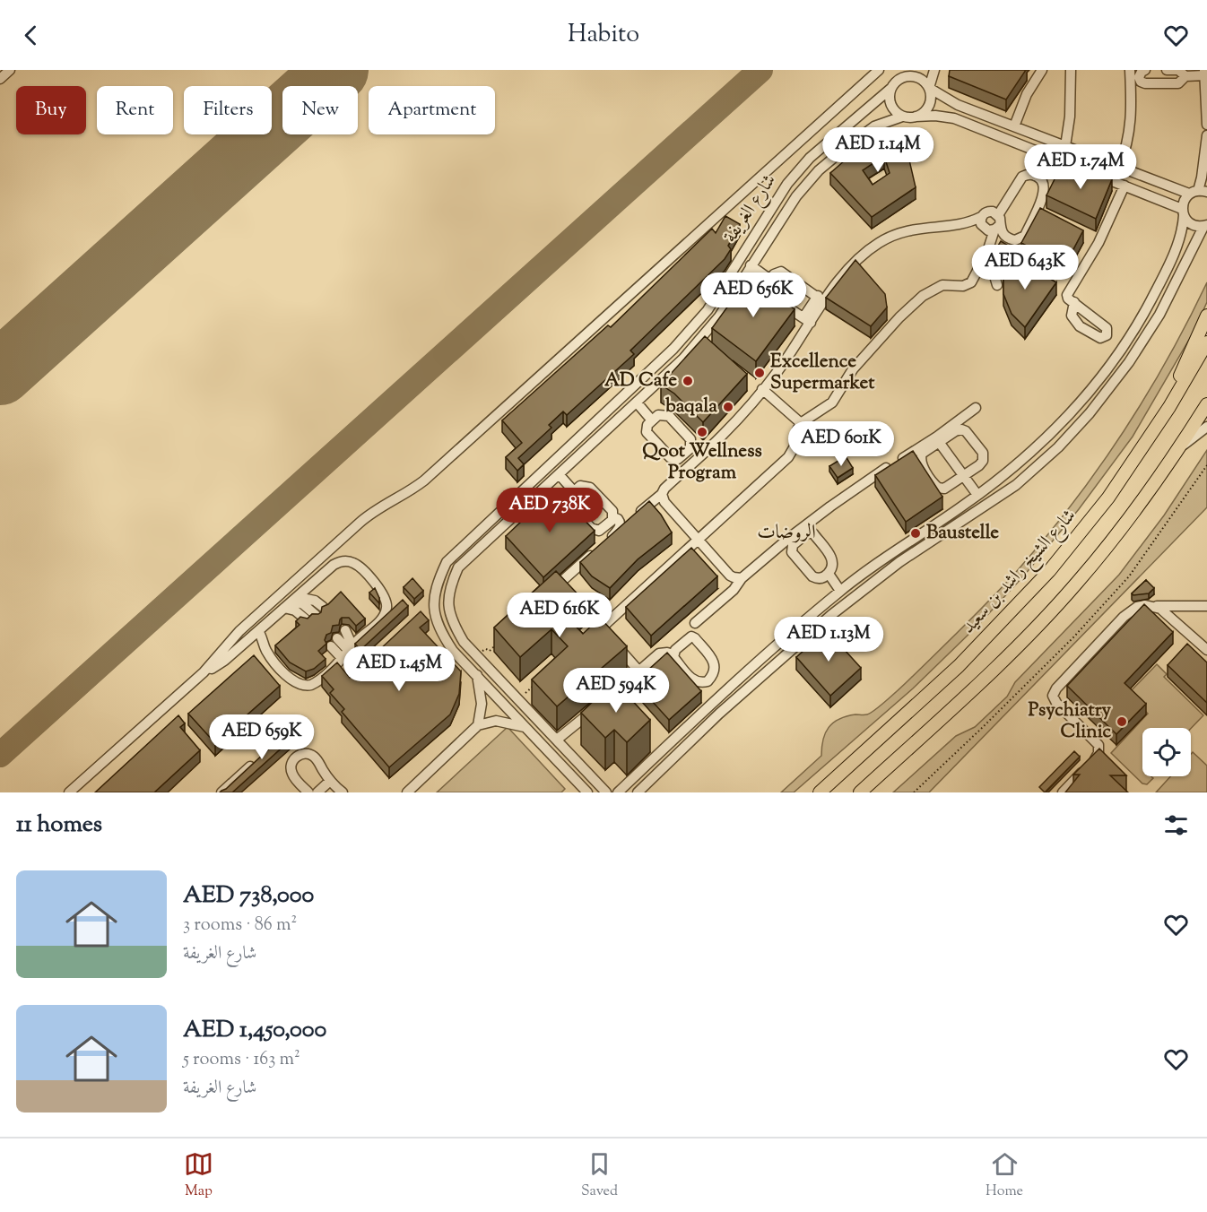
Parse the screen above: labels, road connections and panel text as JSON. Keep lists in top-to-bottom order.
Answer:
{
  "streets": {
    "main road": ["شارع الشيخ راشد بن سعيد"],
    "street": ["شارع الغريفة"]
  },
  "districts": ["الروضات"],
  "places": [
    "Excellence Supermarket",
    "AD Cafe",
    "baqala",
    "Qoot Wellness Program",
    "Baustelle",
    "Psychiatry Clinic"
  ],
  "page": {
    "header": "Habito",
    "chip": [
      "Buy",
      "Rent",
      "Filters",
      "New",
      "Apartment"
    ],
    "price": [
      "AED 1.14M",
      "AED 1.74M",
      "AED 643K",
      "AED 656K",
      "AED 601K",
      "AED 738K",
      "AED 616K",
      "AED 1.13M",
      "AED 1.45M",
      "AED 594K",
      "AED 659K"
    ],
    "heading": "11 homes",
    "list": [
      {
        "name": "AED 738,000",
        "note": "3 rooms · 86 m² · شارع الغريفة"
      },
      {
        "name": "AED 1,450,000",
        "note": "5 rooms · 163 m² · شارع الغريفة"
      }
    ],
    "tabs": ["Map", "Saved", "Home"]
  }
}
